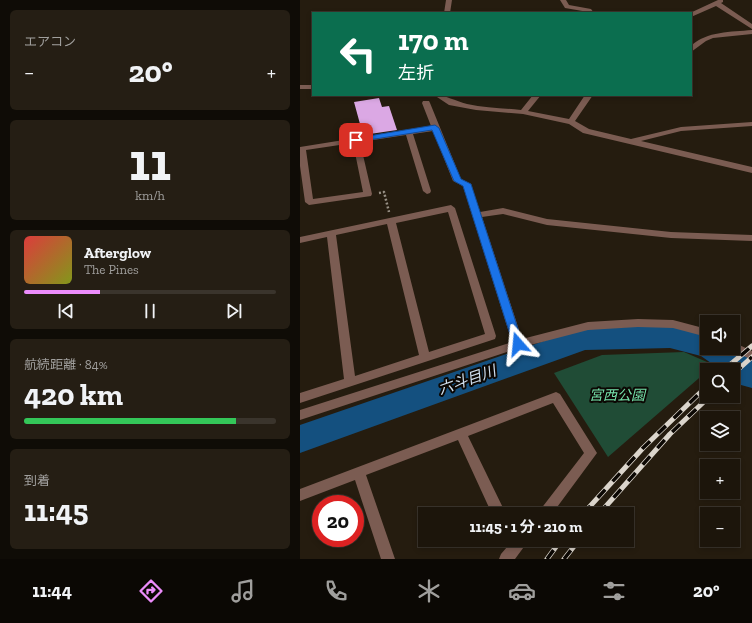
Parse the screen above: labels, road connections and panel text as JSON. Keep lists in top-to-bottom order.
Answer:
{
  "water": ["六斗目川"],
  "parks": ["宮西公園"],
  "page": {
    "tile": [
      "エアコン",
      ["11", "km/h"],
      ["航続距離 · 84%", "420 km"],
      ["到着", "11:45"]
    ],
    "turn": ["170 m", "左折"],
    "heat": ["−", "20°", "+"],
    "song": ["Afterglow", "The Pines"],
    "map_buttons": ["+", "−"],
    "limit": "20",
    "trip": "11:45 · 1 分 · 210 m",
    "tabs": ["11:44", "20°"]
  }
}
